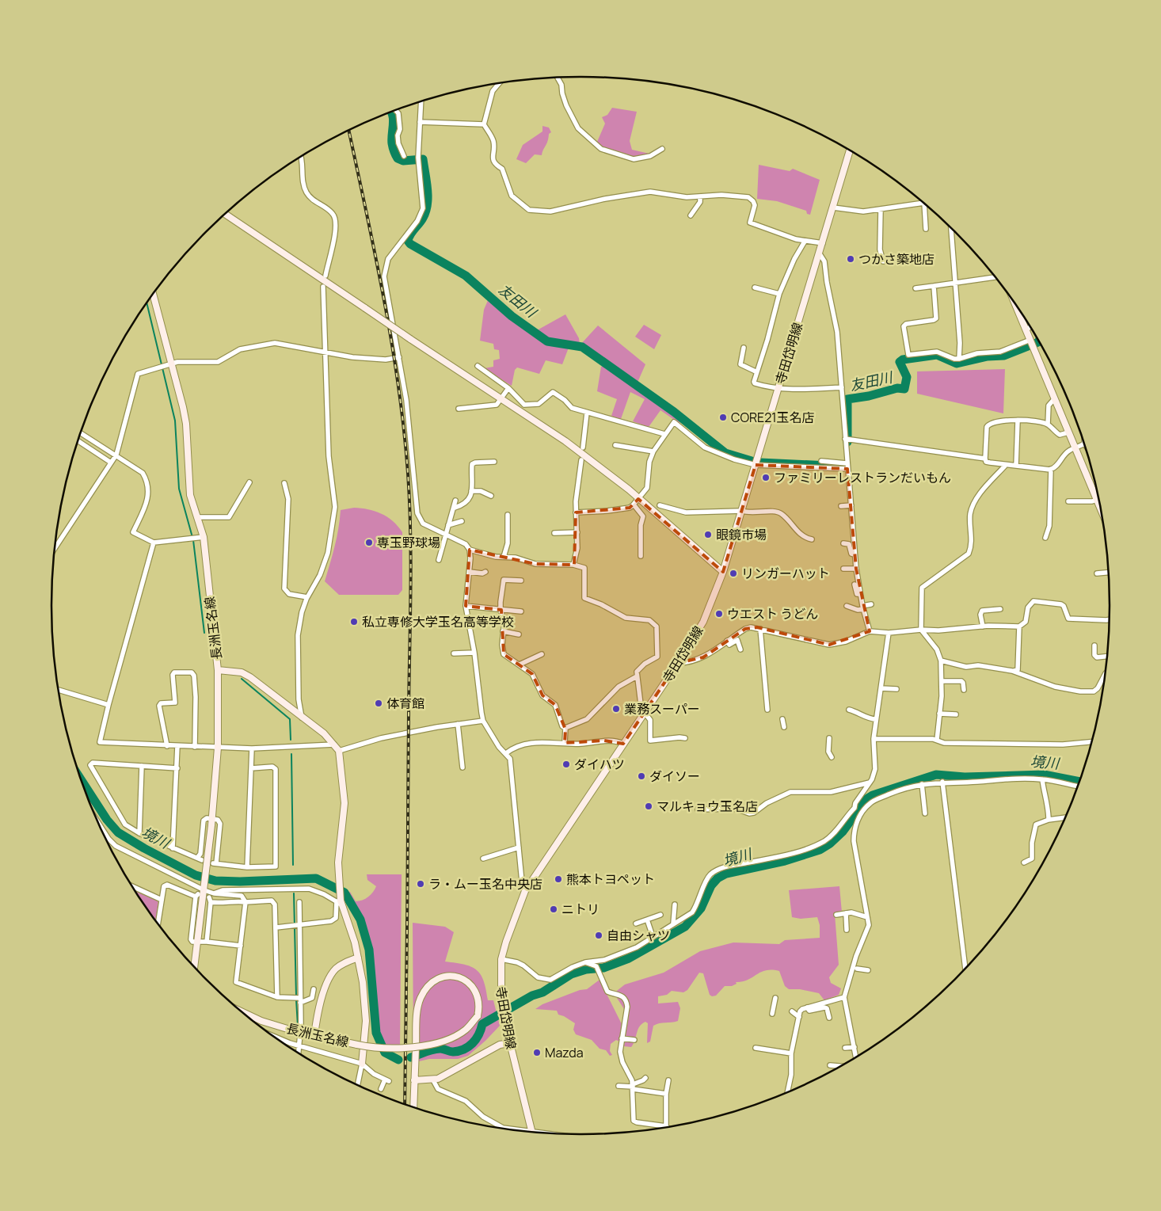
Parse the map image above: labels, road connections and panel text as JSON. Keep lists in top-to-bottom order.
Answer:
{
  "streets": {
    "main road": ["寺田岱明線", "長洲玉名線"]
  },
  "water": ["友田川", "境川"],
  "places": [
    "つかさ築地店",
    "CORE21玉名店",
    "ファミリーレストランだいもん",
    "眼鏡市場",
    "専玉野球場",
    "リンガーハット",
    "ウエスト うどん",
    "私立専修大学玉名高等学校",
    "体育館",
    "業務スーパー",
    "ダイハツ",
    "ダイソー",
    "マルキョウ玉名店",
    "熊本トヨペット",
    "ラ・ムー玉名中央店",
    "ニトリ",
    "自由シャツ",
    "Mazda"
  ]
}
